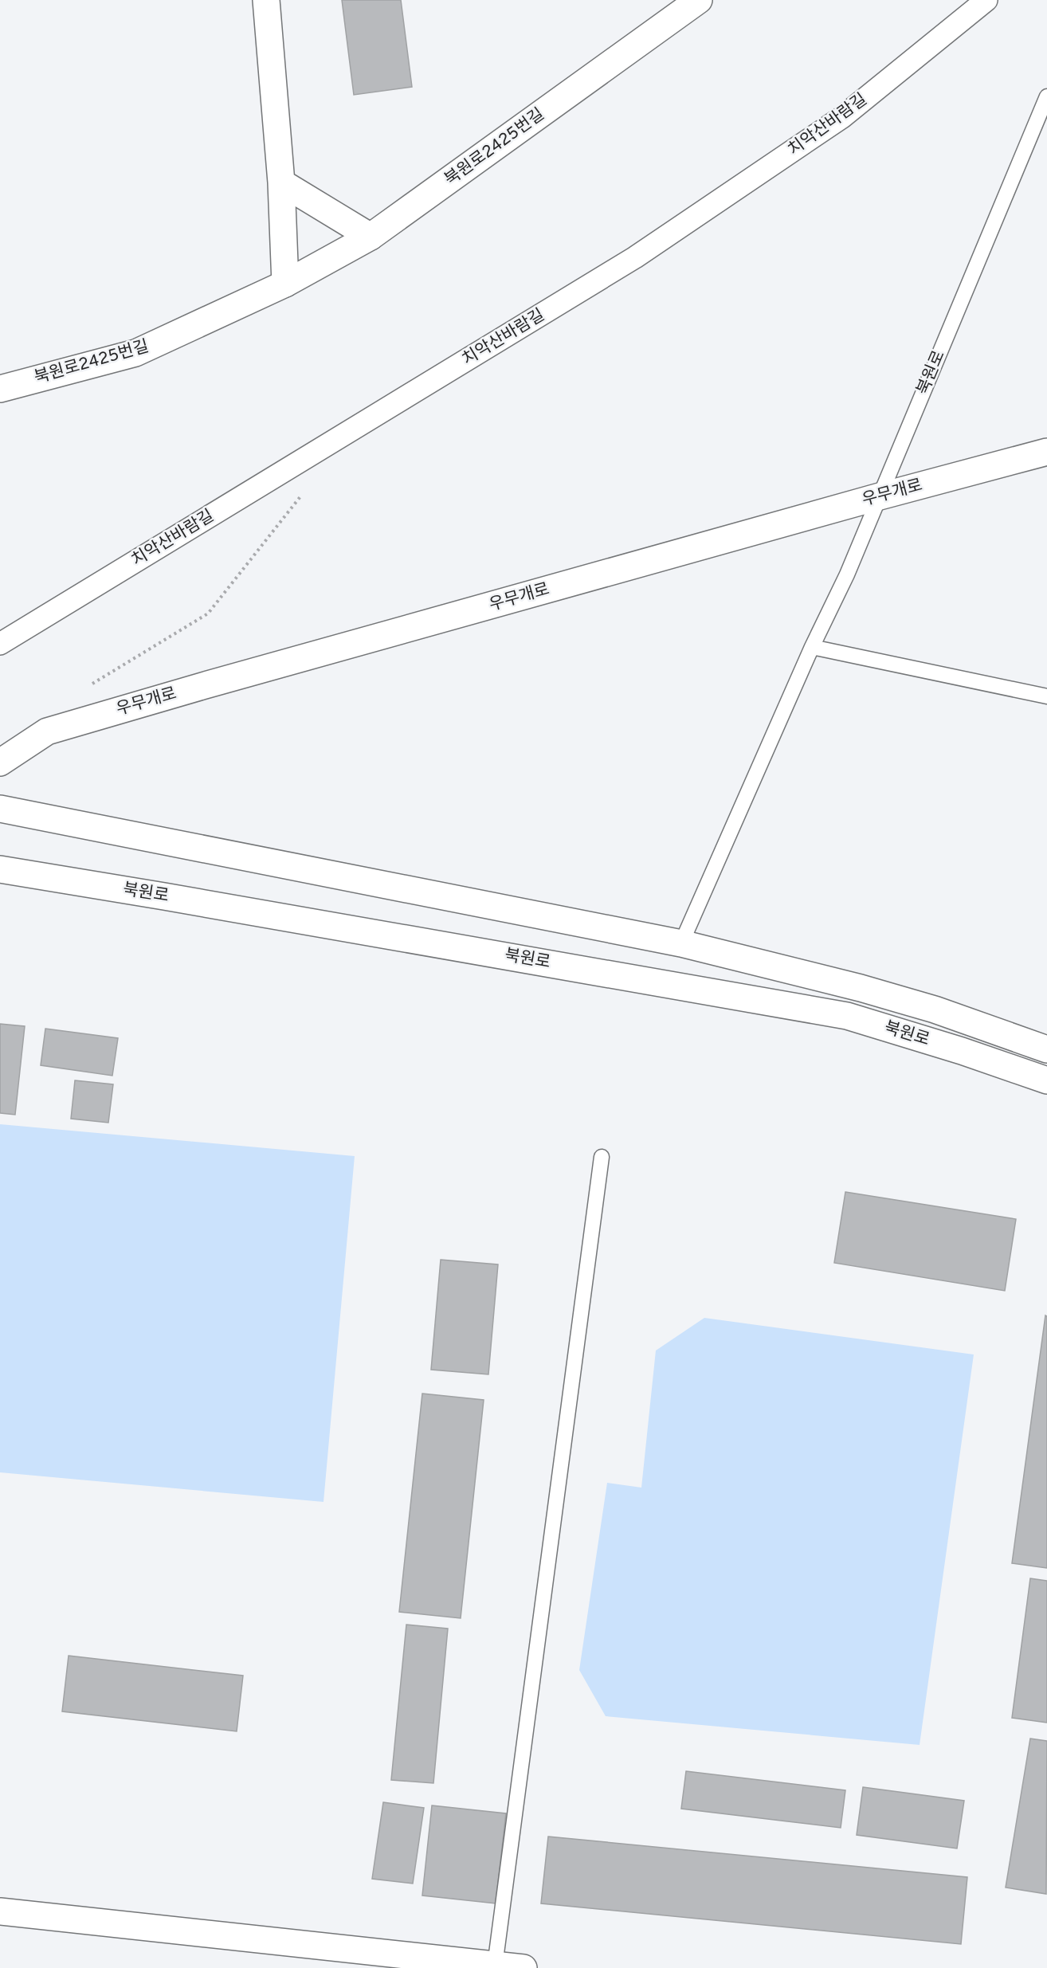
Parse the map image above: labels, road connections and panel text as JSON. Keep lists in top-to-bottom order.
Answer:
{
  "streets": {
    "street": [
      "치악산바람길",
      "북원로2425번길",
      "북원로",
      "우무개로"
    ]
  },
  "crossings": [
    ["북원로", "우무개로"]
  ]
}
